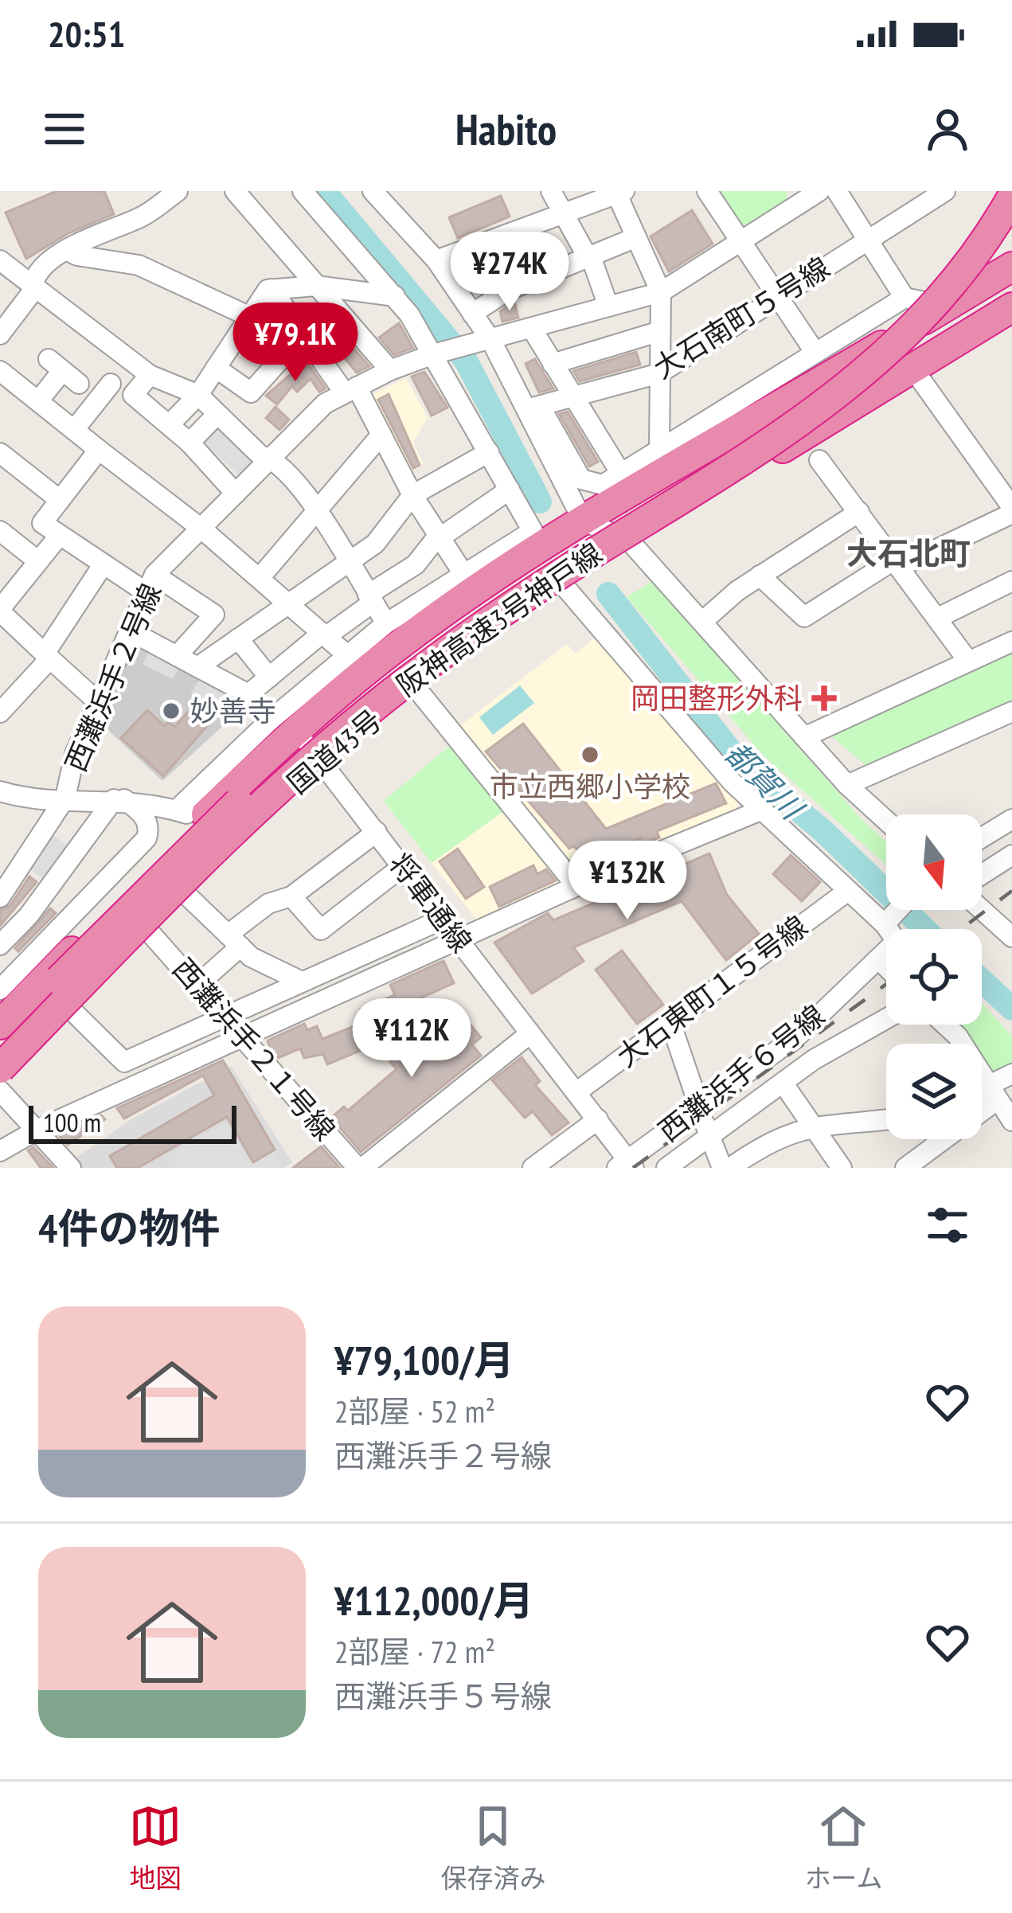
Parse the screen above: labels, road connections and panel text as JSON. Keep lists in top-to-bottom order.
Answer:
{
  "streets": {
    "highway": ["阪神高速3号神戸線", "国道43号"],
    "street": [
      "大石南町５号線",
      "西灘浜手２号線",
      "将軍通線",
      "大石東町１５号線",
      "西灘浜手２１号線",
      "西灘浜手６号線"
    ]
  },
  "crossings": [
    ["国道43号", "将軍通線"],
    ["国道43号", "西灘浜手２１号線"],
    ["将軍通線", "大石東町１５号線"],
    ["将軍通線", "西灘浜手６号線"]
  ],
  "districts": ["大石北町"],
  "water": ["都賀川"],
  "places": {
    "health": ["岡田整形外科"],
    "other": ["妙善寺", "市立西郷小学校"]
  },
  "scale_bar": "100 m",
  "north": "bottom",
  "page": {
    "status": "20:51",
    "header": "Habito",
    "price": [
      "¥274K",
      "¥79.1K",
      "¥132K",
      "¥112K"
    ],
    "scale": "100 m",
    "heading": "4件の物件",
    "list": [
      {
        "name": "¥79,100/月",
        "note": "2部屋 · 52 m² · 西灘浜手２号線"
      },
      {
        "name": "¥112,000/月",
        "note": "2部屋 · 72 m² · 西灘浜手５号線"
      }
    ],
    "tabs": ["地図", "保存済み", "ホーム"]
  }
}
